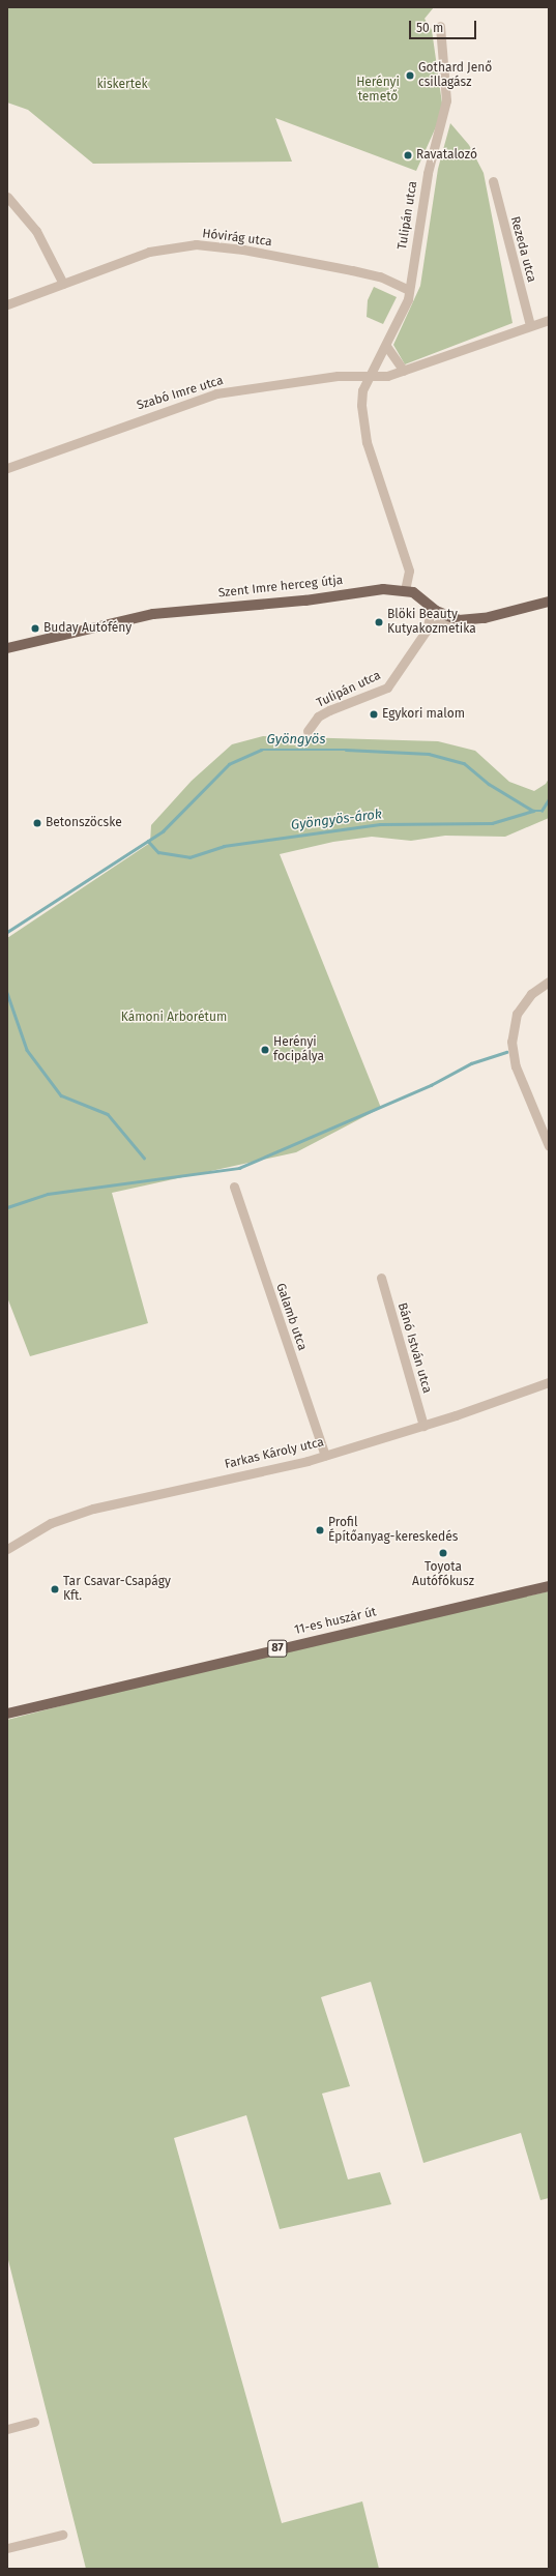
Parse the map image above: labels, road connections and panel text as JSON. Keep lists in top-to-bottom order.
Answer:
{
  "streets": {
    "main road": ["Szent Imre herceg útja", "11-es huszár út", "87"],
    "street": [
      "Tulipán utca",
      "Hóvirág utca",
      "Rezeda utca",
      "Szabó Imre utca",
      "Galamb utca",
      "Bánó István utca",
      "Farkas Károly utca"
    ]
  },
  "crossings": [
    ["Tulipán utca", "Hóvirág utca"],
    ["Tulipán utca", "Szabó Imre utca"],
    ["Tulipán utca", "Szent Imre herceg útja"],
    ["Galamb utca", "Farkas Károly utca"],
    ["Bánó István utca", "Farkas Károly utca"]
  ],
  "water": ["Gyöngyös", "Gyöngyös-árok"],
  "parks": ["Herényi temető", "kiskertek", "Kámoni Arborétum"],
  "places": [
    "Gothard Jenő csillagász",
    "Ravatalozó",
    "Blöki Beauty Kutyakozmetika",
    "Buday Autófény",
    "Egykori malom",
    "Betonszöcske",
    "Herényi focipálya",
    "Profil Építőanyag-kereskedés",
    "Toyota Autófókusz",
    "Tar Csavar-Csapágy Kft."
  ],
  "scale_bar": "50 m"
}
